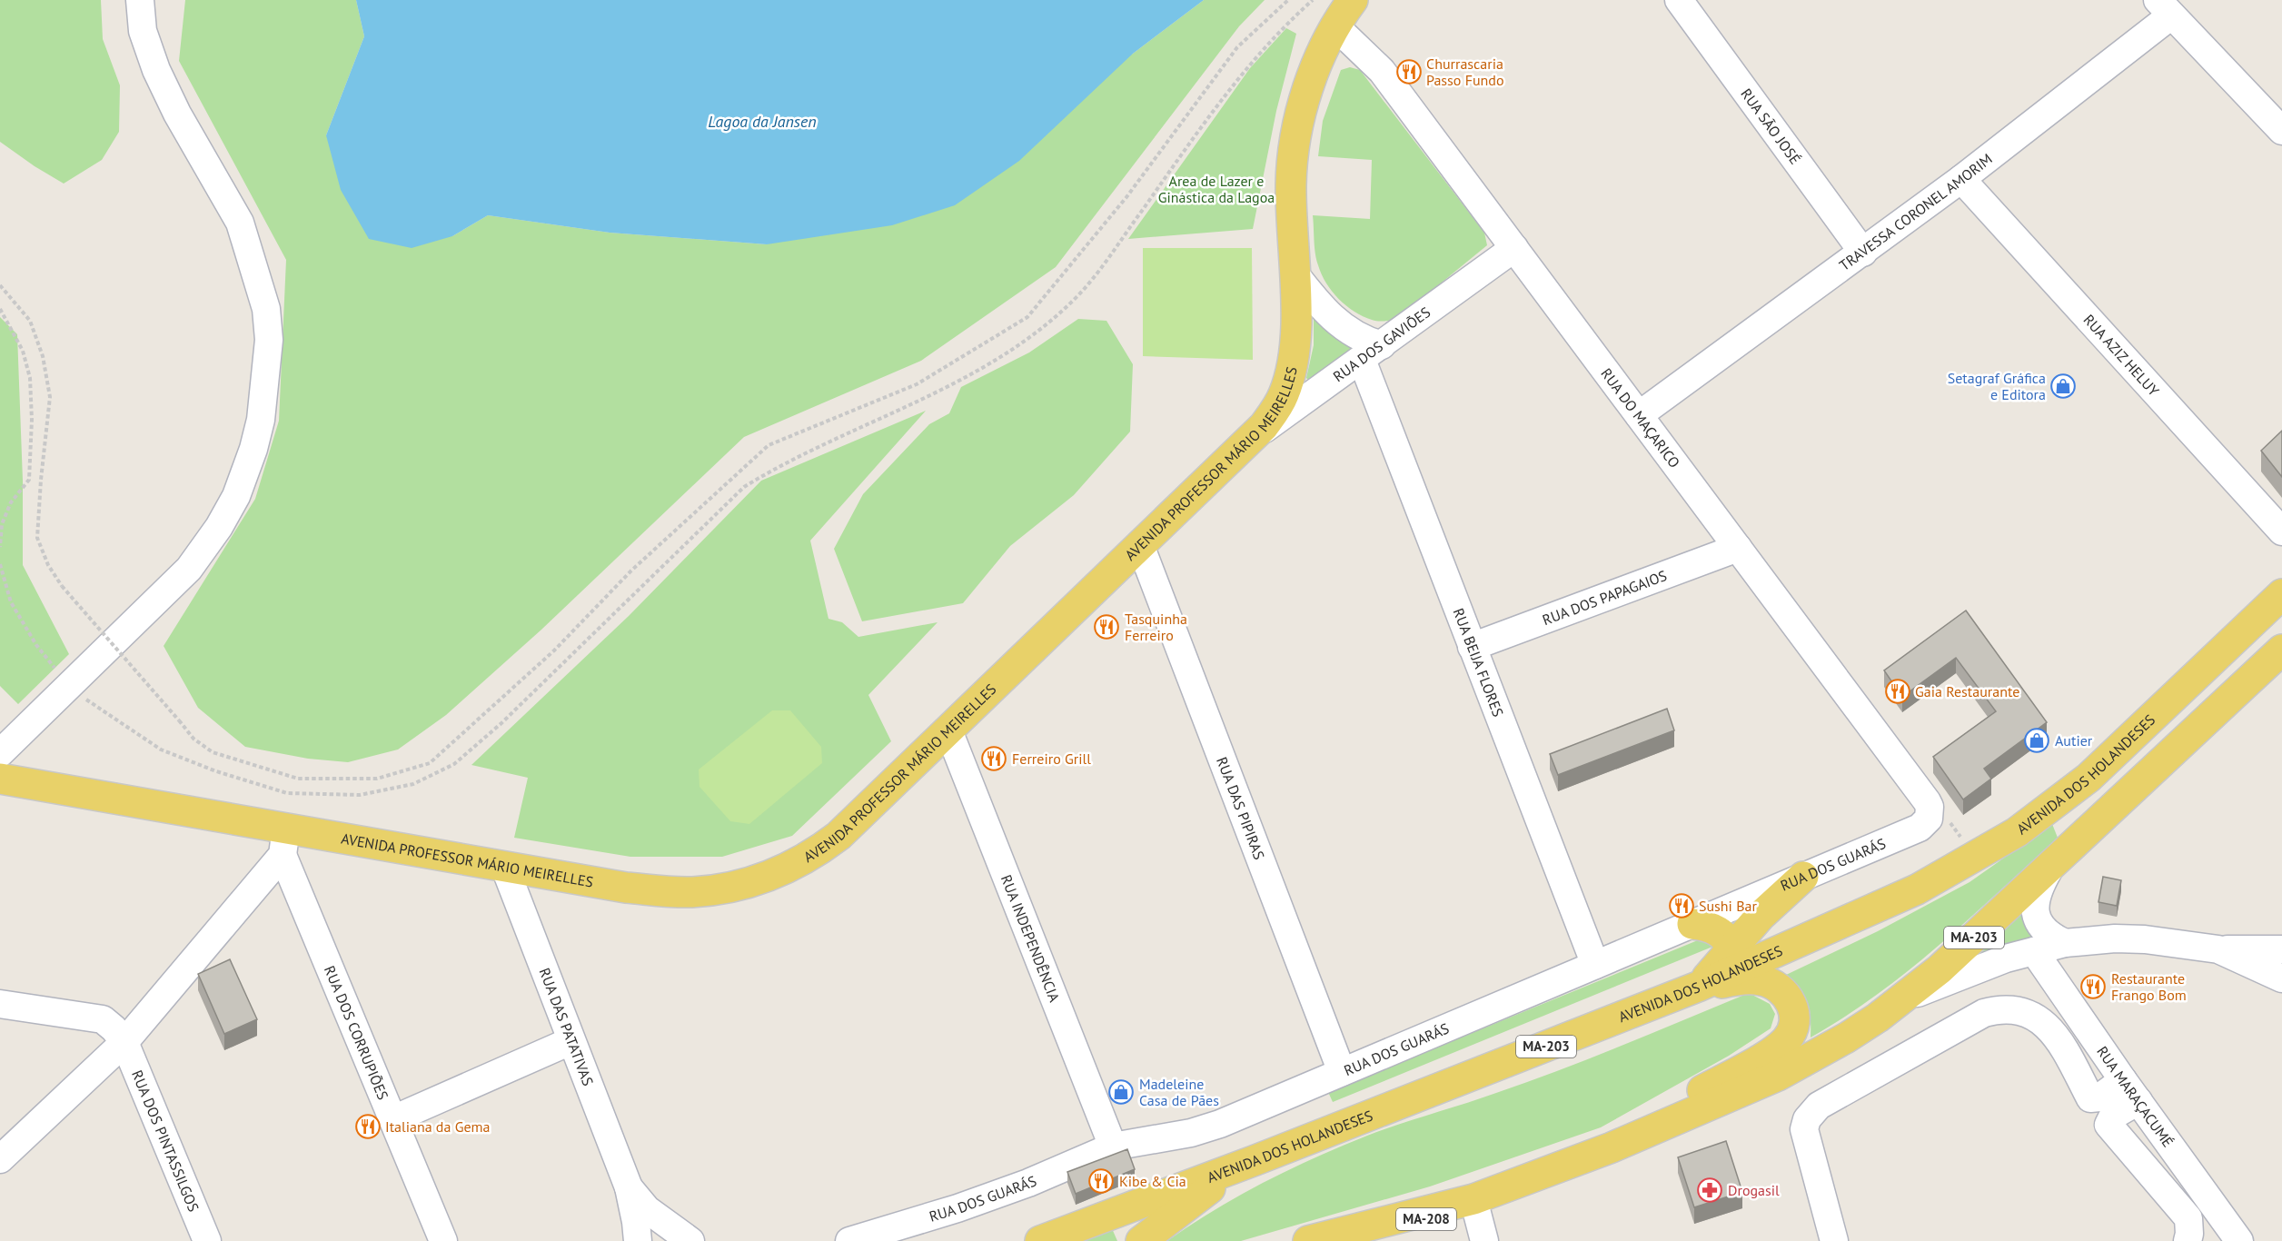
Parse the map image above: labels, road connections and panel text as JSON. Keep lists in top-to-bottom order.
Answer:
{
  "streets": {
    "main road": [
      "AVENIDA PROFESSOR MÁRIO MEIRELLES",
      "AVENIDA DOS HOLANDESES",
      "MA-203",
      "MA-208"
    ],
    "street": [
      "RUA SÃO JOSÉ",
      "TRAVESSA CORONEL AMORIM",
      "RUA DOS GAVIÕES",
      "RUA AZIZ HELUY",
      "RUA DO MAÇARICO",
      "RUA DOS PAPAGAIOS",
      "RUA BEIJA FLORES",
      "RUA DAS PIPIRAS",
      "RUA DOS GUARÁS",
      "RUA INDEPENDÊNCIA",
      "RUA DAS PATATIVAS",
      "RUA DOS CORRUPIÕES",
      "RUA MARAÇACUMÉ",
      "RUA DOS PINTASSILGOS"
    ]
  },
  "crossings": [
    ["RUA SÃO JOSÉ", "TRAVESSA CORONEL AMORIM"],
    ["TRAVESSA CORONEL AMORIM", "RUA AZIZ HELUY"],
    ["TRAVESSA CORONEL AMORIM", "RUA DO MAÇARICO"],
    ["RUA DOS GAVIÕES", "RUA DO MAÇARICO"],
    ["RUA DOS GAVIÕES", "AVENIDA PROFESSOR MÁRIO MEIRELLES"],
    ["RUA DOS GAVIÕES", "RUA BEIJA FLORES"],
    ["RUA DO MAÇARICO", "AVENIDA PROFESSOR MÁRIO MEIRELLES"],
    ["RUA DO MAÇARICO", "RUA DOS PAPAGAIOS"],
    ["RUA DO MAÇARICO", "RUA DOS GUARÁS"],
    ["AVENIDA PROFESSOR MÁRIO MEIRELLES", "RUA DAS PIPIRAS"],
    ["AVENIDA PROFESSOR MÁRIO MEIRELLES", "RUA INDEPENDÊNCIA"],
    ["AVENIDA PROFESSOR MÁRIO MEIRELLES", "RUA DAS PATATIVAS"],
    ["AVENIDA PROFESSOR MÁRIO MEIRELLES", "RUA DOS CORRUPIÕES"],
    ["RUA DOS PAPAGAIOS", "RUA BEIJA FLORES"],
    ["RUA BEIJA FLORES", "RUA DOS GUARÁS"],
    ["RUA DAS PIPIRAS", "RUA DOS GUARÁS"],
    ["RUA DOS GUARÁS", "RUA INDEPENDÊNCIA"],
    ["MA-203", "MA-208"]
  ],
  "water": ["Lagoa da Jansen"],
  "parks": ["Area de Lazer e Ginástica da Lagoa"],
  "places": {
    "restaurant": [
      "Churrascaria Passo Fundo",
      "Tasquinha Ferreiro",
      "Gaia Restaurante",
      "Ferreiro Grill",
      "Sushi Bar",
      "Restaurante Frango Bom",
      "Italiana da Gema",
      "Kibe & Cia"
    ],
    "shop": ["Setagraf Gráfica e Editora", "Autier", "Madeleine Casa de Pães"],
    "pharmacy": ["Drogasil"]
  }
}
